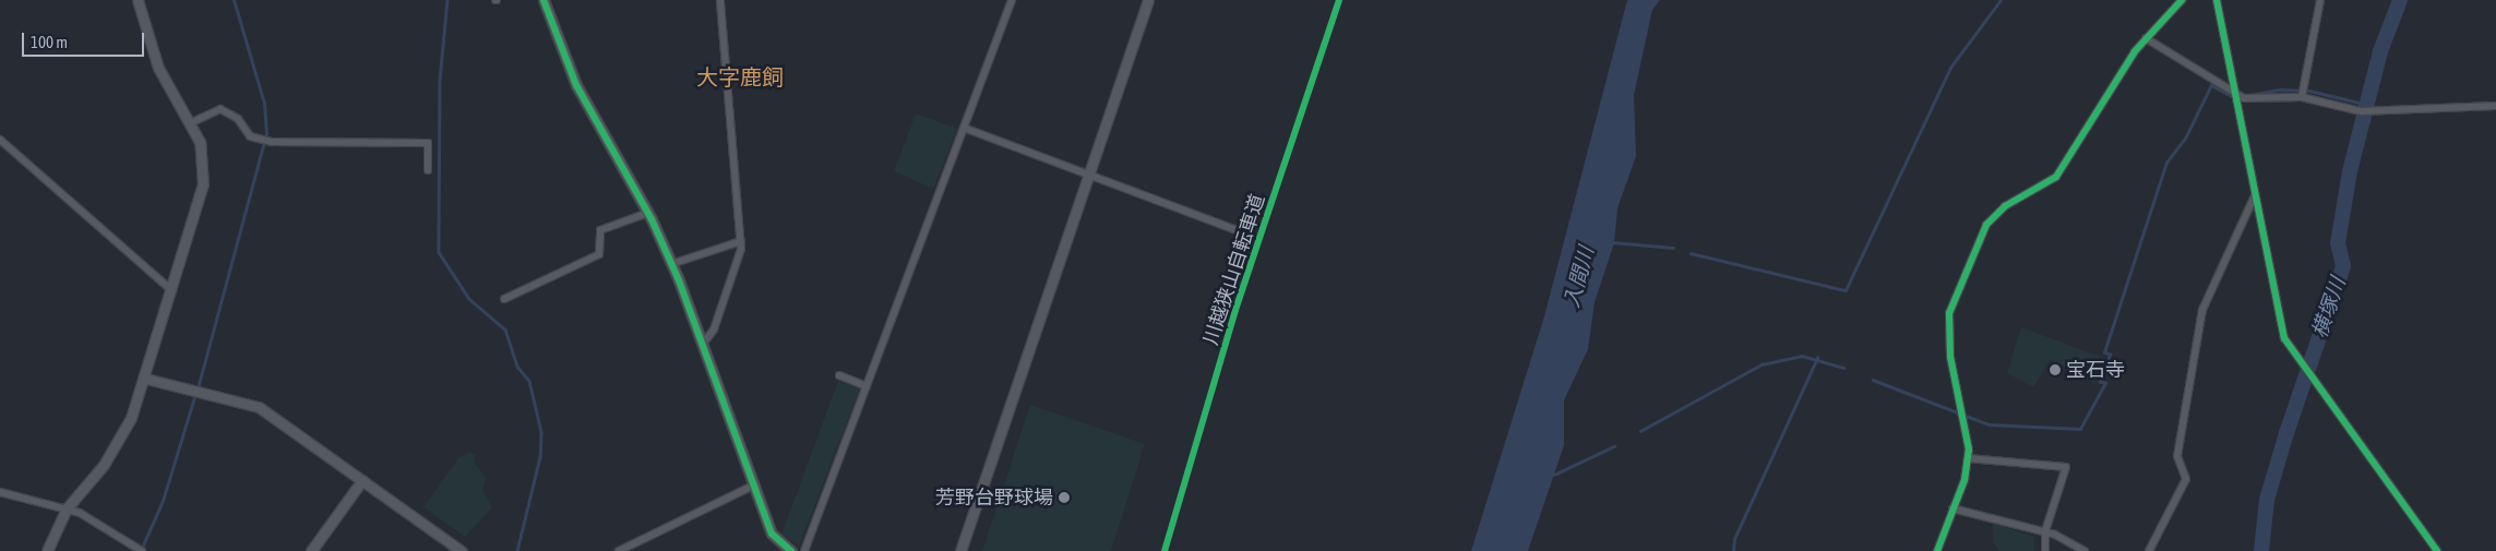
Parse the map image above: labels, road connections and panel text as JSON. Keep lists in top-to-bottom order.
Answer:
{
  "streets": {
    "cycle path": ["川越狭山自転車道"]
  },
  "districts": ["大字鹿飼"],
  "water": ["入間川", "横塚川"],
  "places": ["宝石寺", "芳野台野球場"],
  "scale_bar": "100 m"
}
